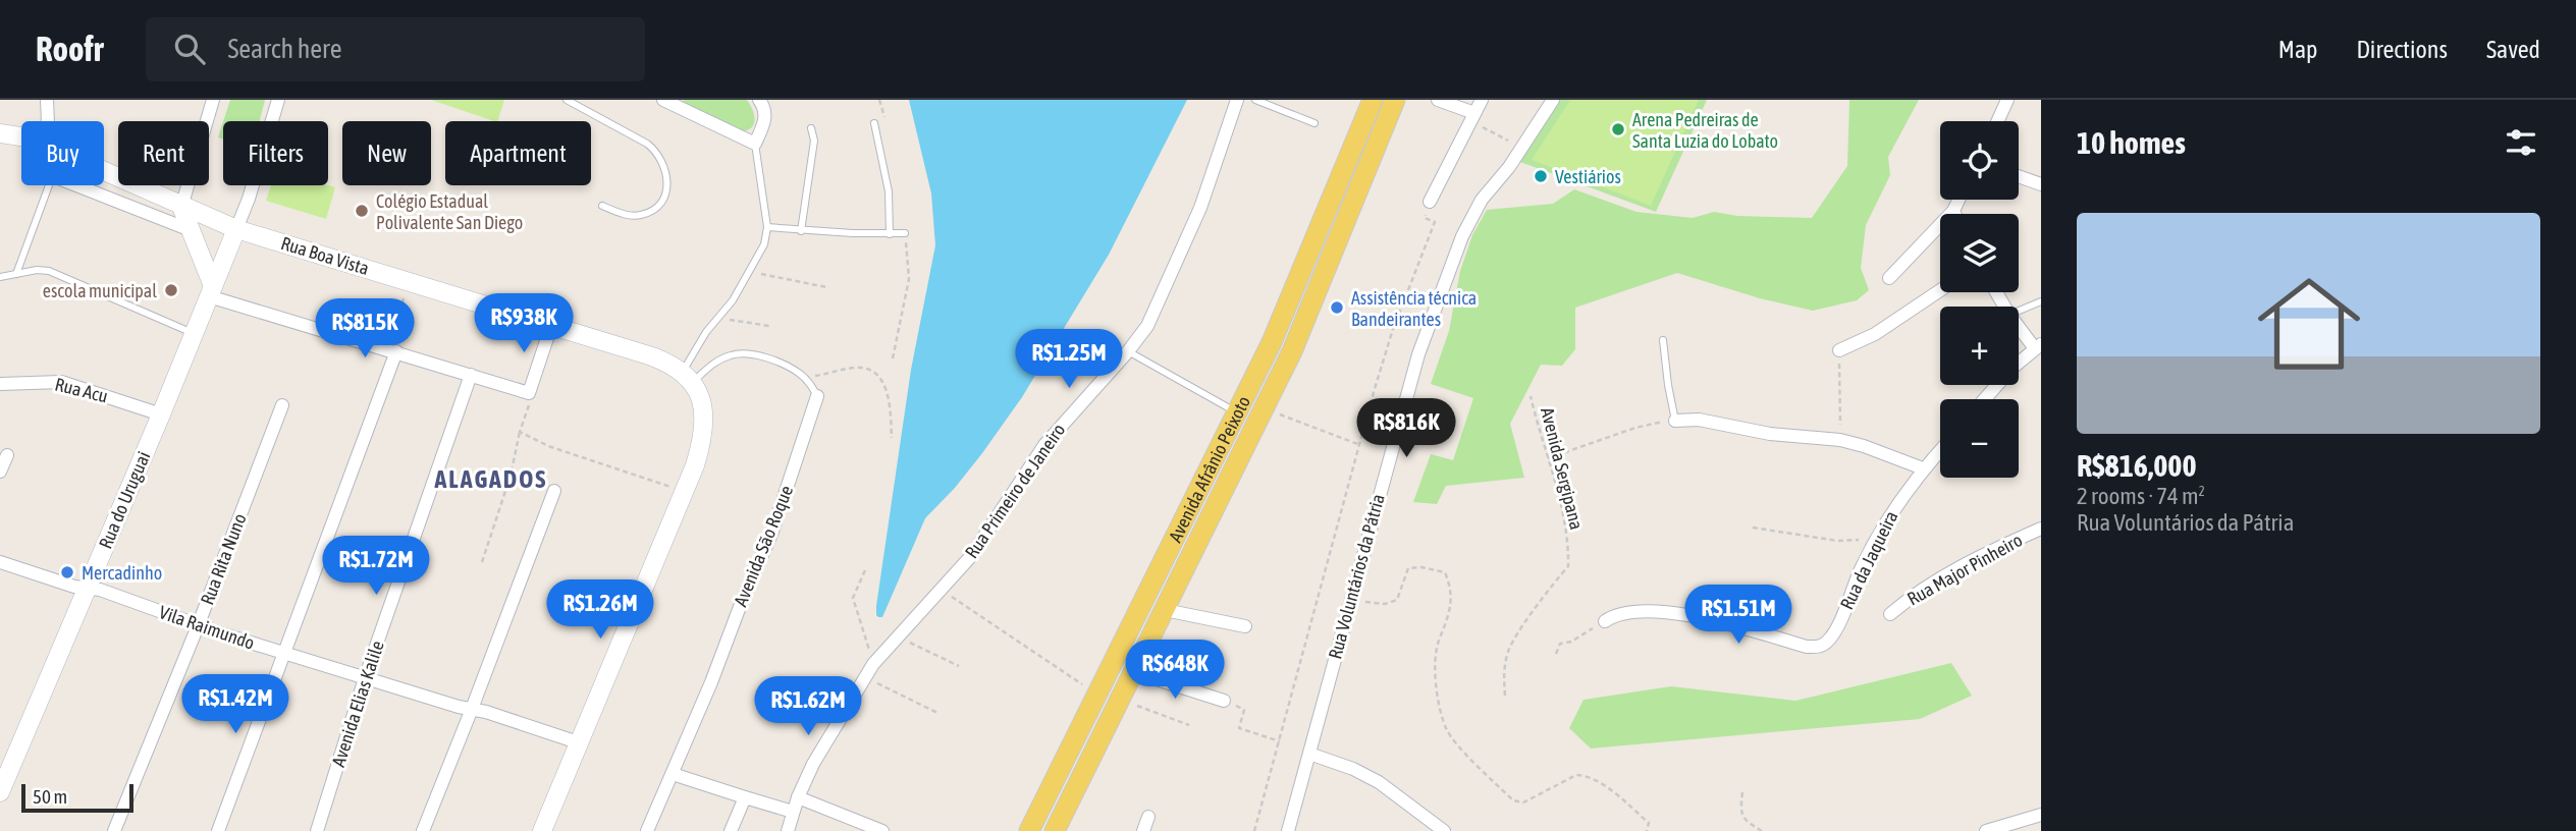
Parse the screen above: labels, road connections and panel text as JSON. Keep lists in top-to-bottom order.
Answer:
{
  "streets": {
    "main road": ["Rua Boa Vista", "Avenida Afrânio Peixoto", "Rua do Uruguai"],
    "street": [
      "Rua Acu",
      "Rua Primeiro de Janeiro",
      "Avenida São Roque",
      "Rua Rita Nuno",
      "Rua da Jaqueira",
      "Rua Major Pinheiro",
      "Rua Voluntários da Pátria",
      "Vila Raimundo",
      "Avenida Elias Kalile"
    ],
    "path": ["Avenida Sergipana"]
  },
  "crossings": [
    ["Rua Boa Vista", "Rua do Uruguai"],
    ["Rua Boa Vista", "Avenida São Roque"],
    ["Rua Acu", "Rua do Uruguai"],
    ["Rua do Uruguai", "Vila Raimundo"],
    ["Rua Rita Nuno", "Vila Raimundo"],
    ["Vila Raimundo", "Avenida Elias Kalile"]
  ],
  "districts": ["ALAGADOS"],
  "places": [
    "Arena Pedreiras de Santa Luzia do Lobato",
    "Vestiários",
    "Colégio Estadual Polivalente San Diego",
    "escola municipal",
    "Assistência técnica Bandeirantes",
    "Mercadinho"
  ],
  "scale_bar": "50 m",
  "page": {
    "header": "Roofr",
    "search": "Search here",
    "nav": ["Map", "Directions", "Saved"],
    "heading": "10 homes",
    "map_buttons": ["+", "−"],
    "chip": [
      "Buy",
      "Rent",
      "Filters",
      "New",
      "Apartment"
    ],
    "list": [
      {
        "name": "R$816,000",
        "note": "2 rooms · 74 m² · Rua Voluntários da Pátria"
      }
    ],
    "price": [
      "R$938K",
      "R$815K",
      "R$1.25M",
      "R$816K",
      "R$1.72M",
      "R$1.26M",
      "R$1.51M",
      "R$648K",
      "R$1.42M",
      "R$1.62M"
    ],
    "scale": "50 m"
  }
}
